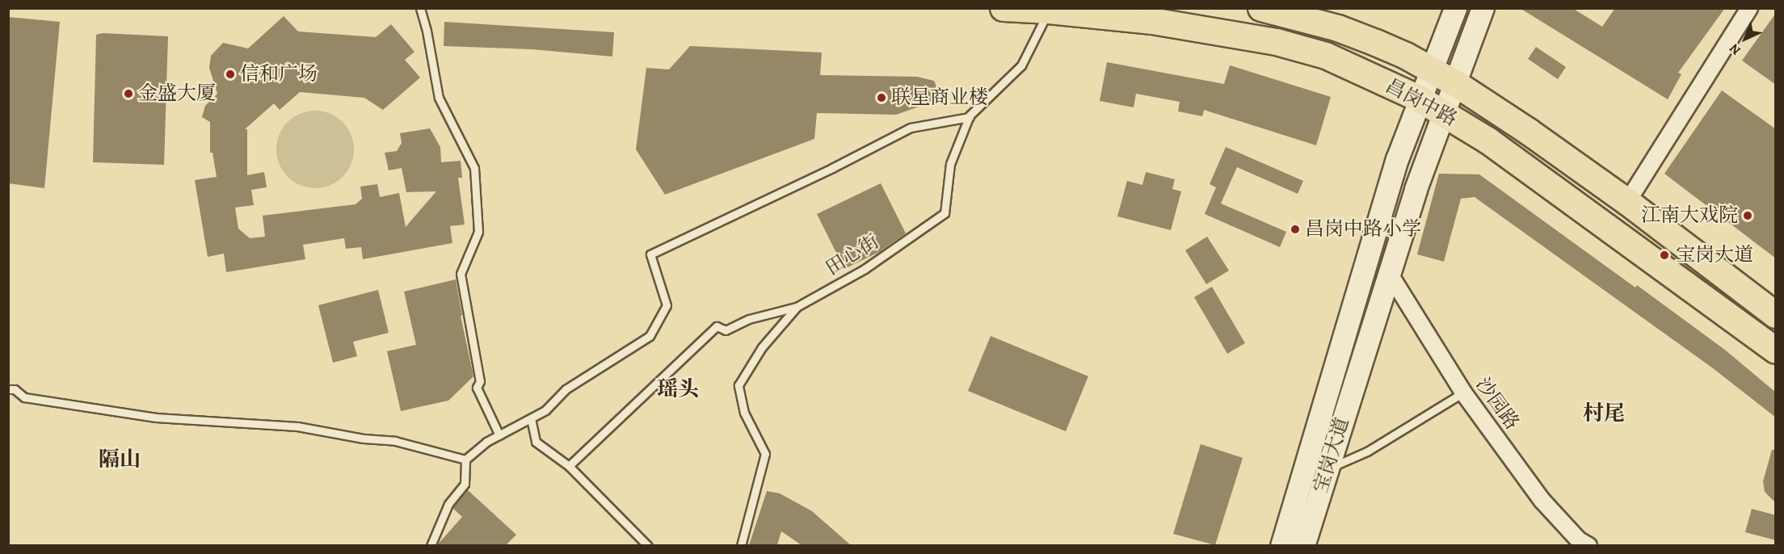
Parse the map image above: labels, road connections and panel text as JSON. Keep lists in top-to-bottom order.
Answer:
{
  "streets": {
    "main road": ["昌岗中路", "宝岗大道"],
    "street": ["沙园路"],
    "lane": ["田心街"]
  },
  "crossings": [
    ["昌岗中路", "田心街"],
    ["昌岗中路", "宝岗大道"],
    ["沙园路", "宝岗大道"]
  ],
  "districts": ["瑶头", "村尾", "隔山"],
  "places": [
    "信和广场",
    "金盛大厦",
    "联星商业楼",
    "江南大戏院",
    "昌岗中路小学",
    "宝岗大道"
  ],
  "north": "bottom left"
}
